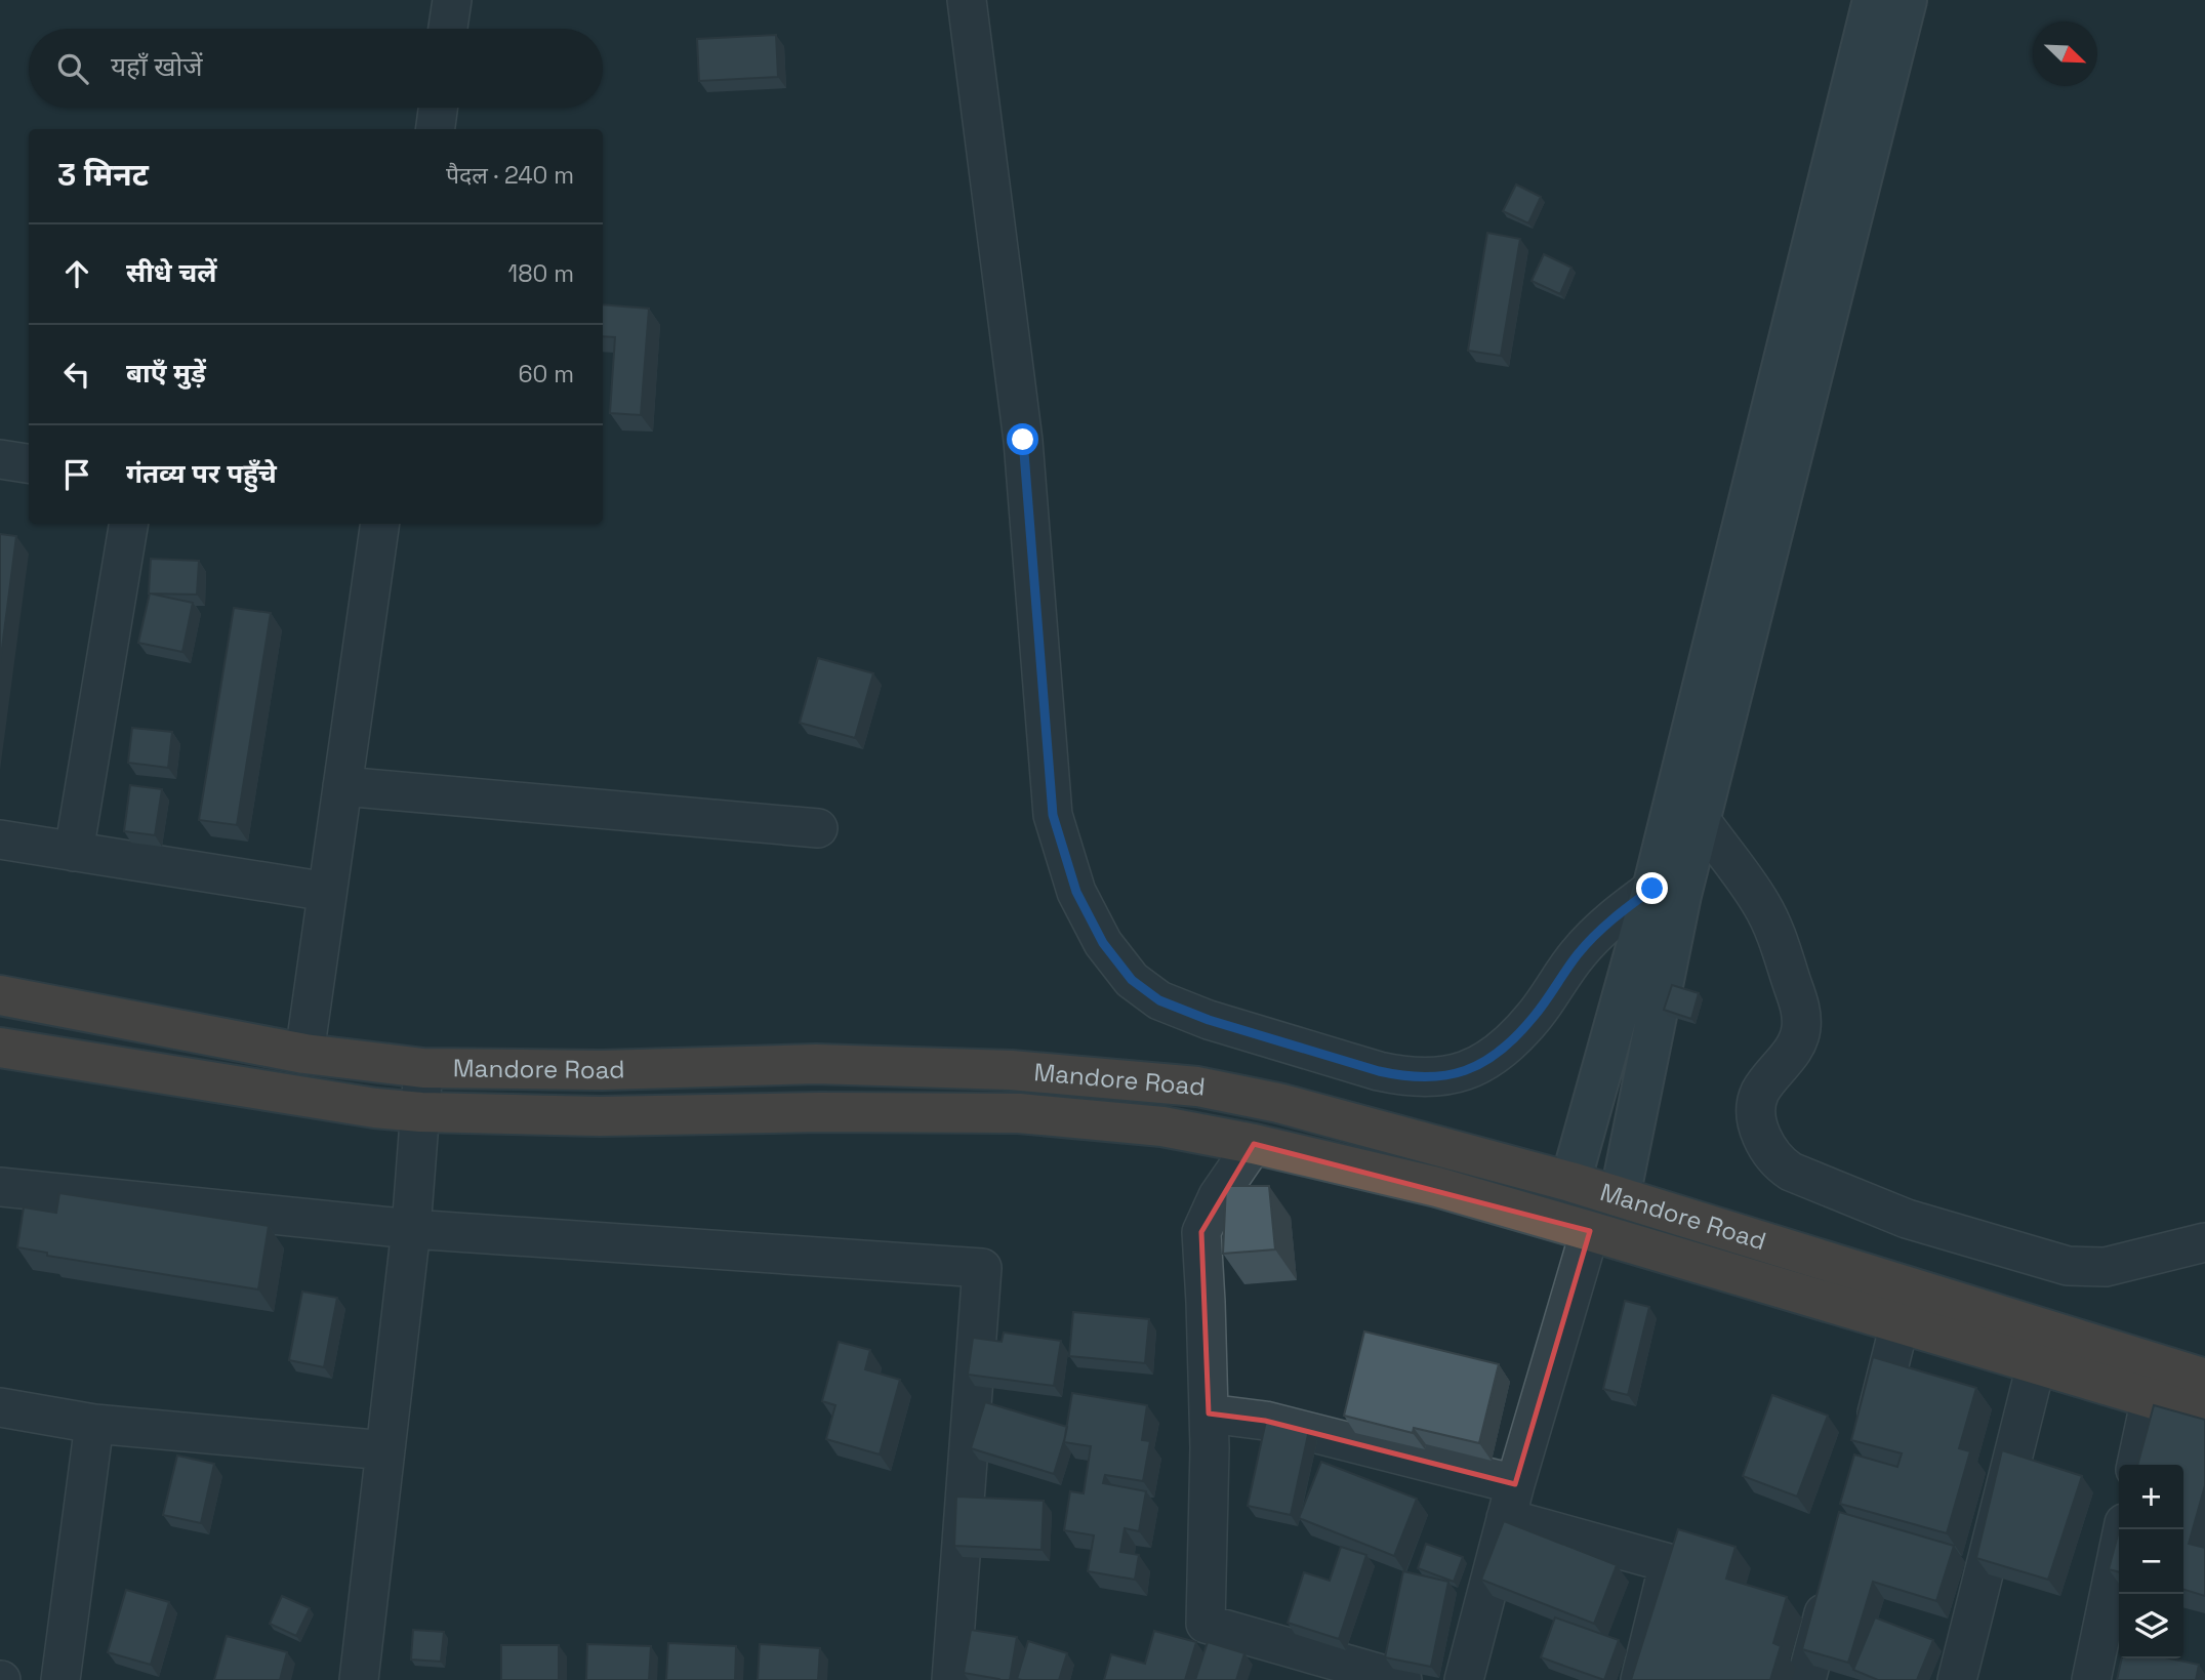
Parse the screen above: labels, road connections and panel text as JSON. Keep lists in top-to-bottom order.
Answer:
{
  "streets": {
    "highway": ["Mandore Road"]
  },
  "north": "bottom right",
  "page": {
    "search": "यहाँ खोजें",
    "heading": ["3 मिनट", "पैदल · 240 m"],
    "list": [
      ["सीधे चलें", "180 m"],
      ["बाएँ मुड़ें", "60 m"],
      "गंतव्य पर पहुँचे"
    ],
    "map_buttons": ["+", "−"]
  }
}
